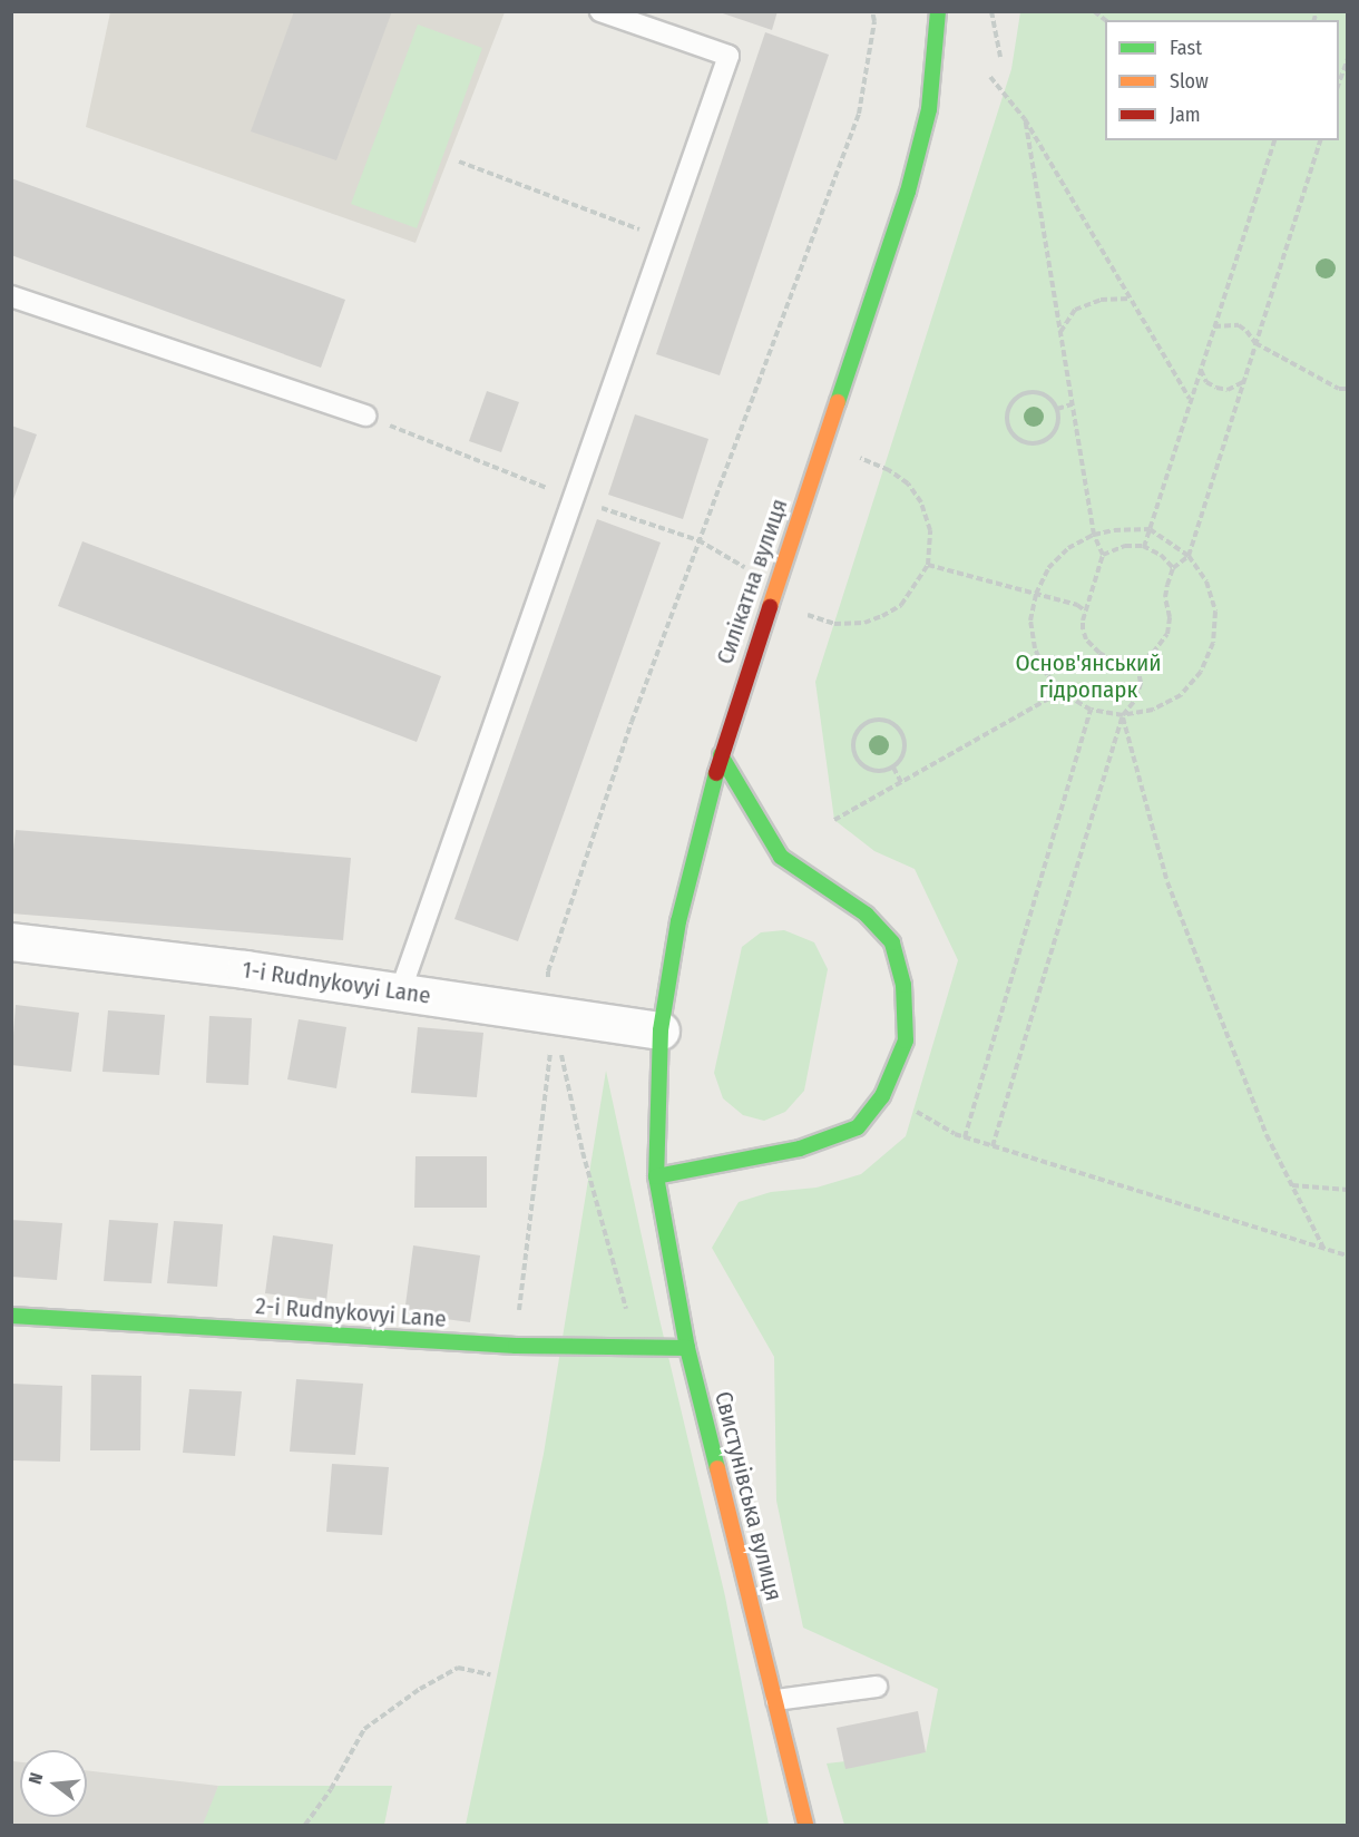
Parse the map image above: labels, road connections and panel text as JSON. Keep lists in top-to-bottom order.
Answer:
{
  "streets": {
    "main road": ["Силікатна вулиця", "2-i Rudnykovyi Lane", "Свистунівська вулиця"],
    "street": ["1-i Rudnykovyi Lane"]
  },
  "crossings": [
    ["Силікатна вулиця", "1-i Rudnykovyi Lane"],
    ["Силікатна вулиця", "Свистунівська вулиця"],
    ["2-i Rudnykovyi Lane", "Свистунівська вулиця"]
  ],
  "parks": ["Основ'янський гідропарк"],
  "legend": ["Fast", "Slow", "Jam"],
  "north": "left"
}
